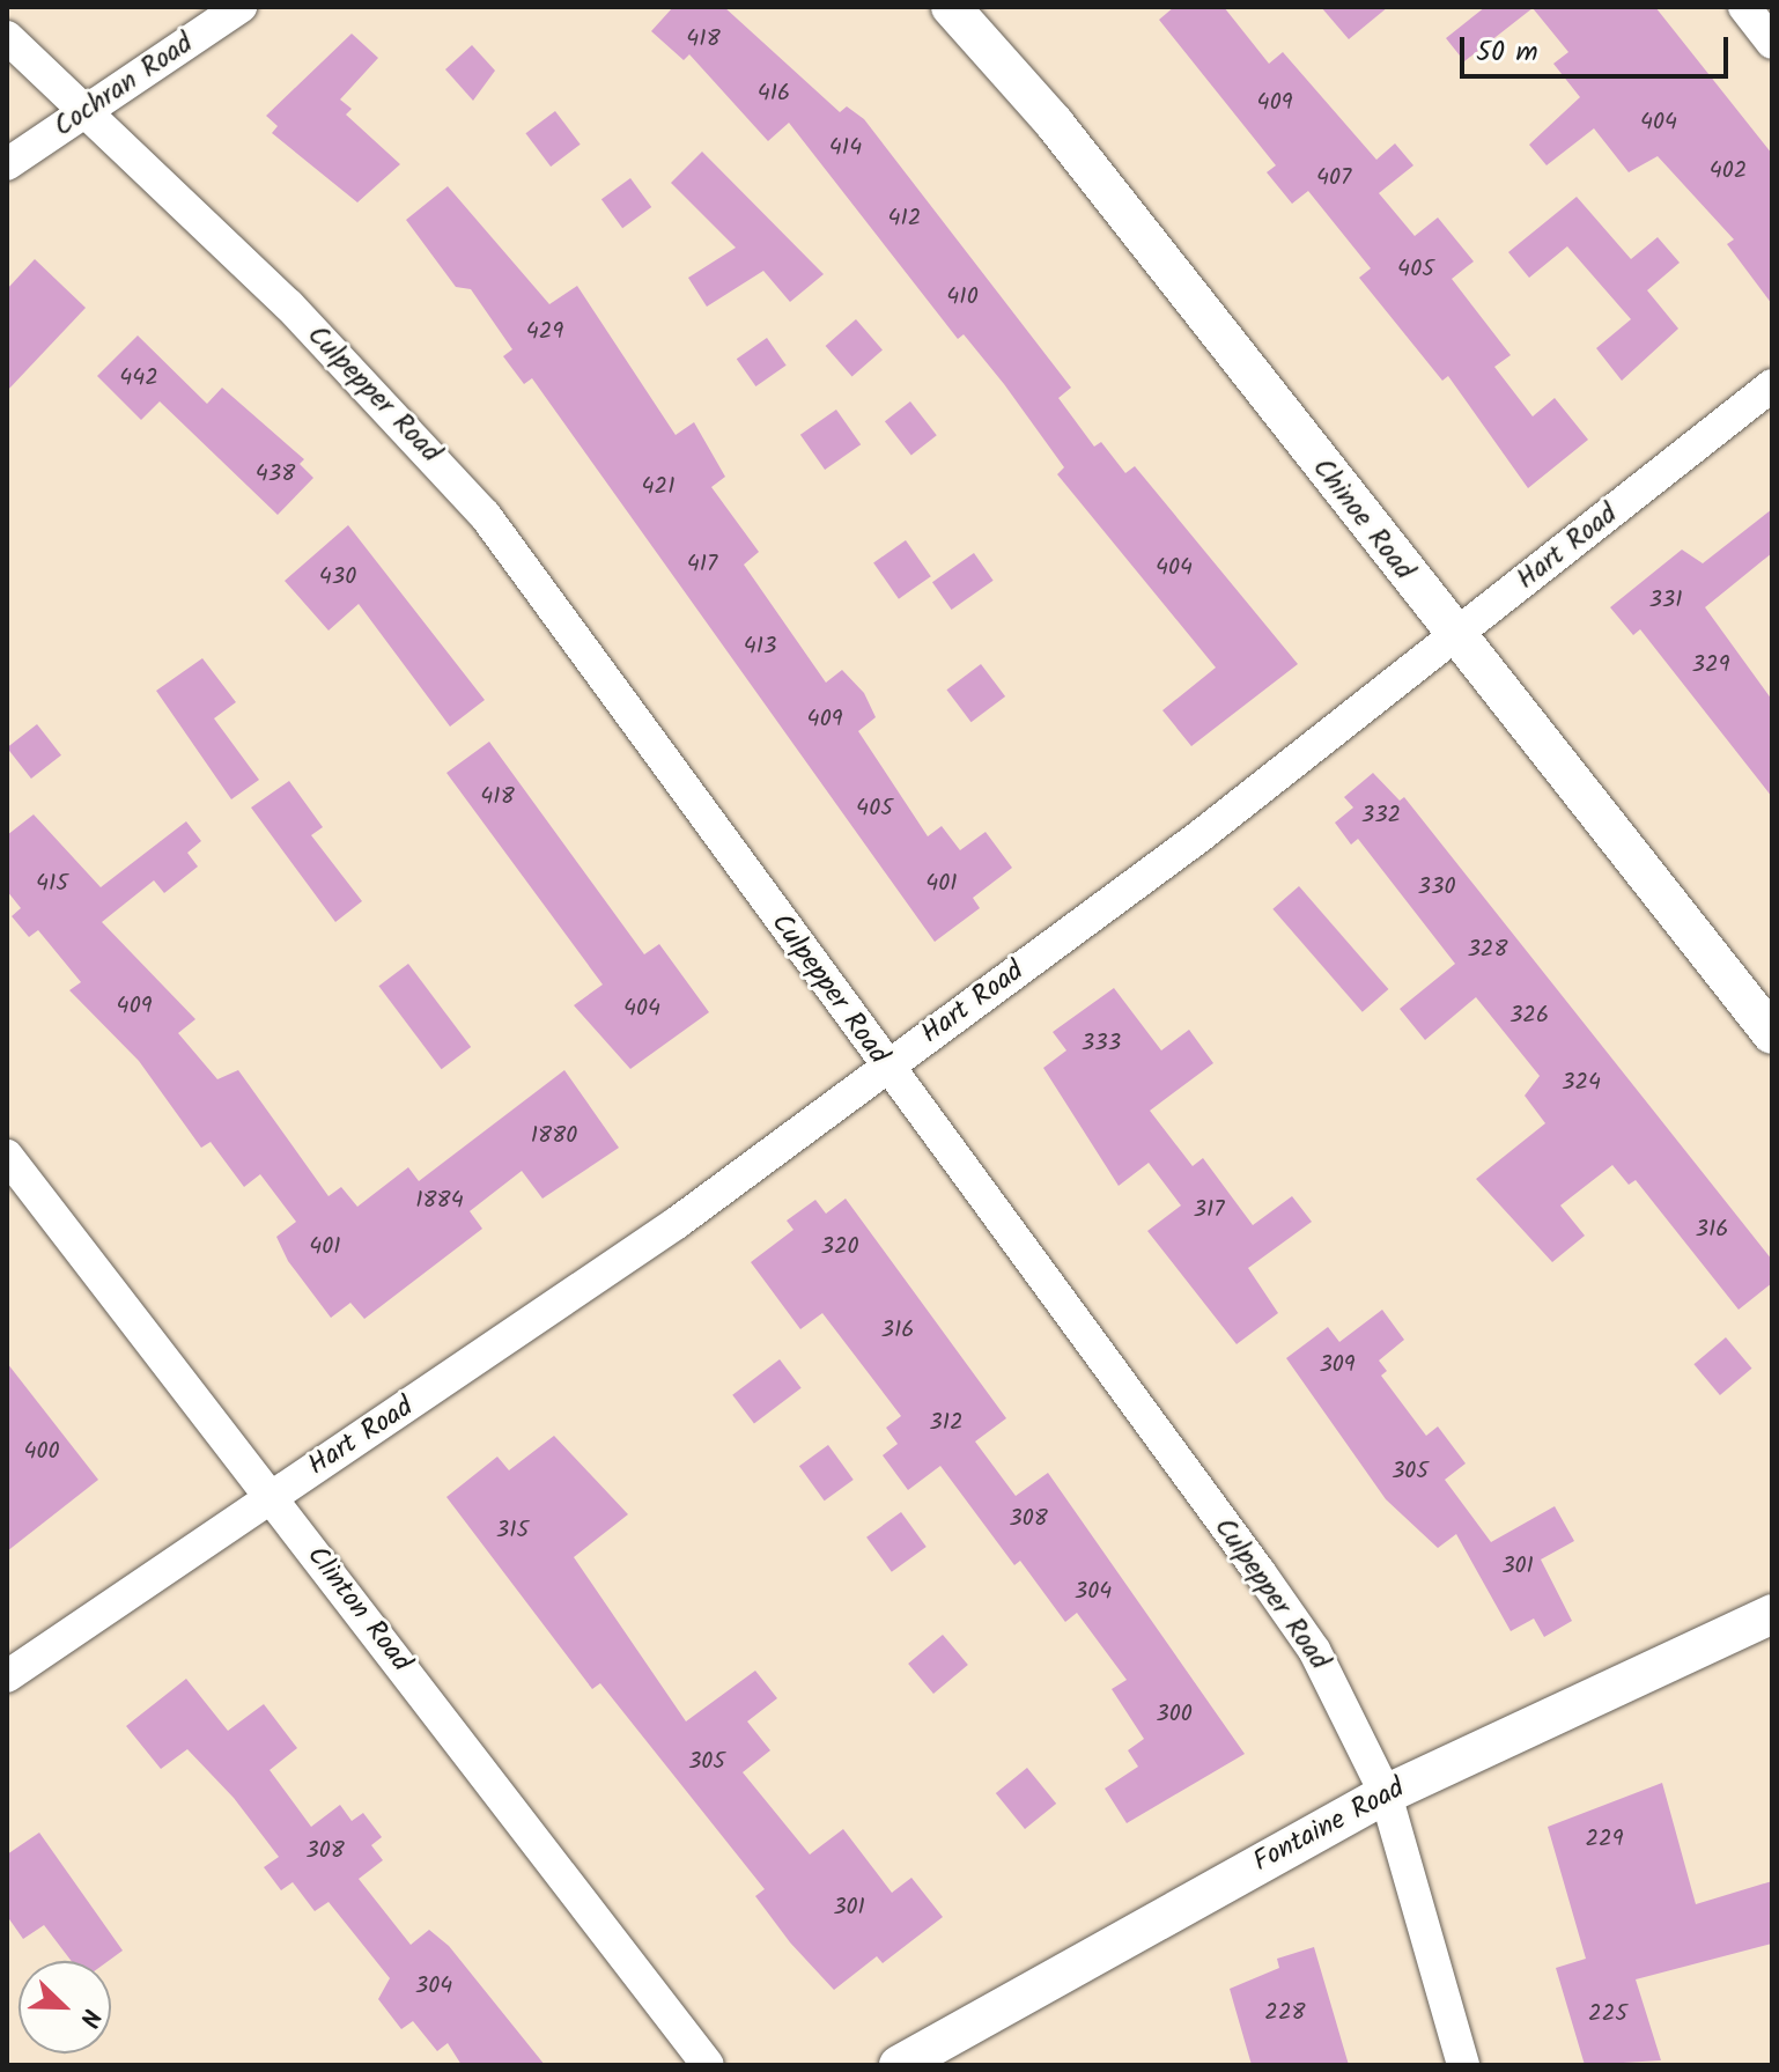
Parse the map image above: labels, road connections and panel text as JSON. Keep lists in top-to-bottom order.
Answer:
{
  "streets": {
    "street": [
      "Cochran Road",
      "Culpepper Road",
      "Chinoe Road",
      "Hart Road",
      "Clinton Road",
      "Fontaine Road"
    ]
  },
  "crossings": [
    ["Cochran Road", "Culpepper Road"],
    ["Culpepper Road", "Hart Road"],
    ["Culpepper Road", "Fontaine Road"],
    ["Chinoe Road", "Hart Road"],
    ["Hart Road", "Clinton Road"]
  ],
  "house_numbers": [
    "418",
    "416",
    "409",
    "404",
    "414",
    "402",
    "407",
    "412",
    "405",
    "410",
    "429",
    "442",
    "438",
    "421",
    "417",
    "404",
    "430",
    "331",
    "413",
    "329",
    "409",
    "418",
    "405",
    "332",
    "415",
    "401",
    "330",
    "328",
    "409",
    "404",
    "326",
    "333",
    "324",
    "1880",
    "1884",
    "317",
    "316",
    "401",
    "320",
    "316",
    "309",
    "312",
    "400",
    "305",
    "308",
    "315",
    "301",
    "304",
    "300",
    "305",
    "229",
    "308",
    "301",
    "304",
    "228",
    "225"
  ],
  "scale_bar": "50 m",
  "north": "bottom right"
}
